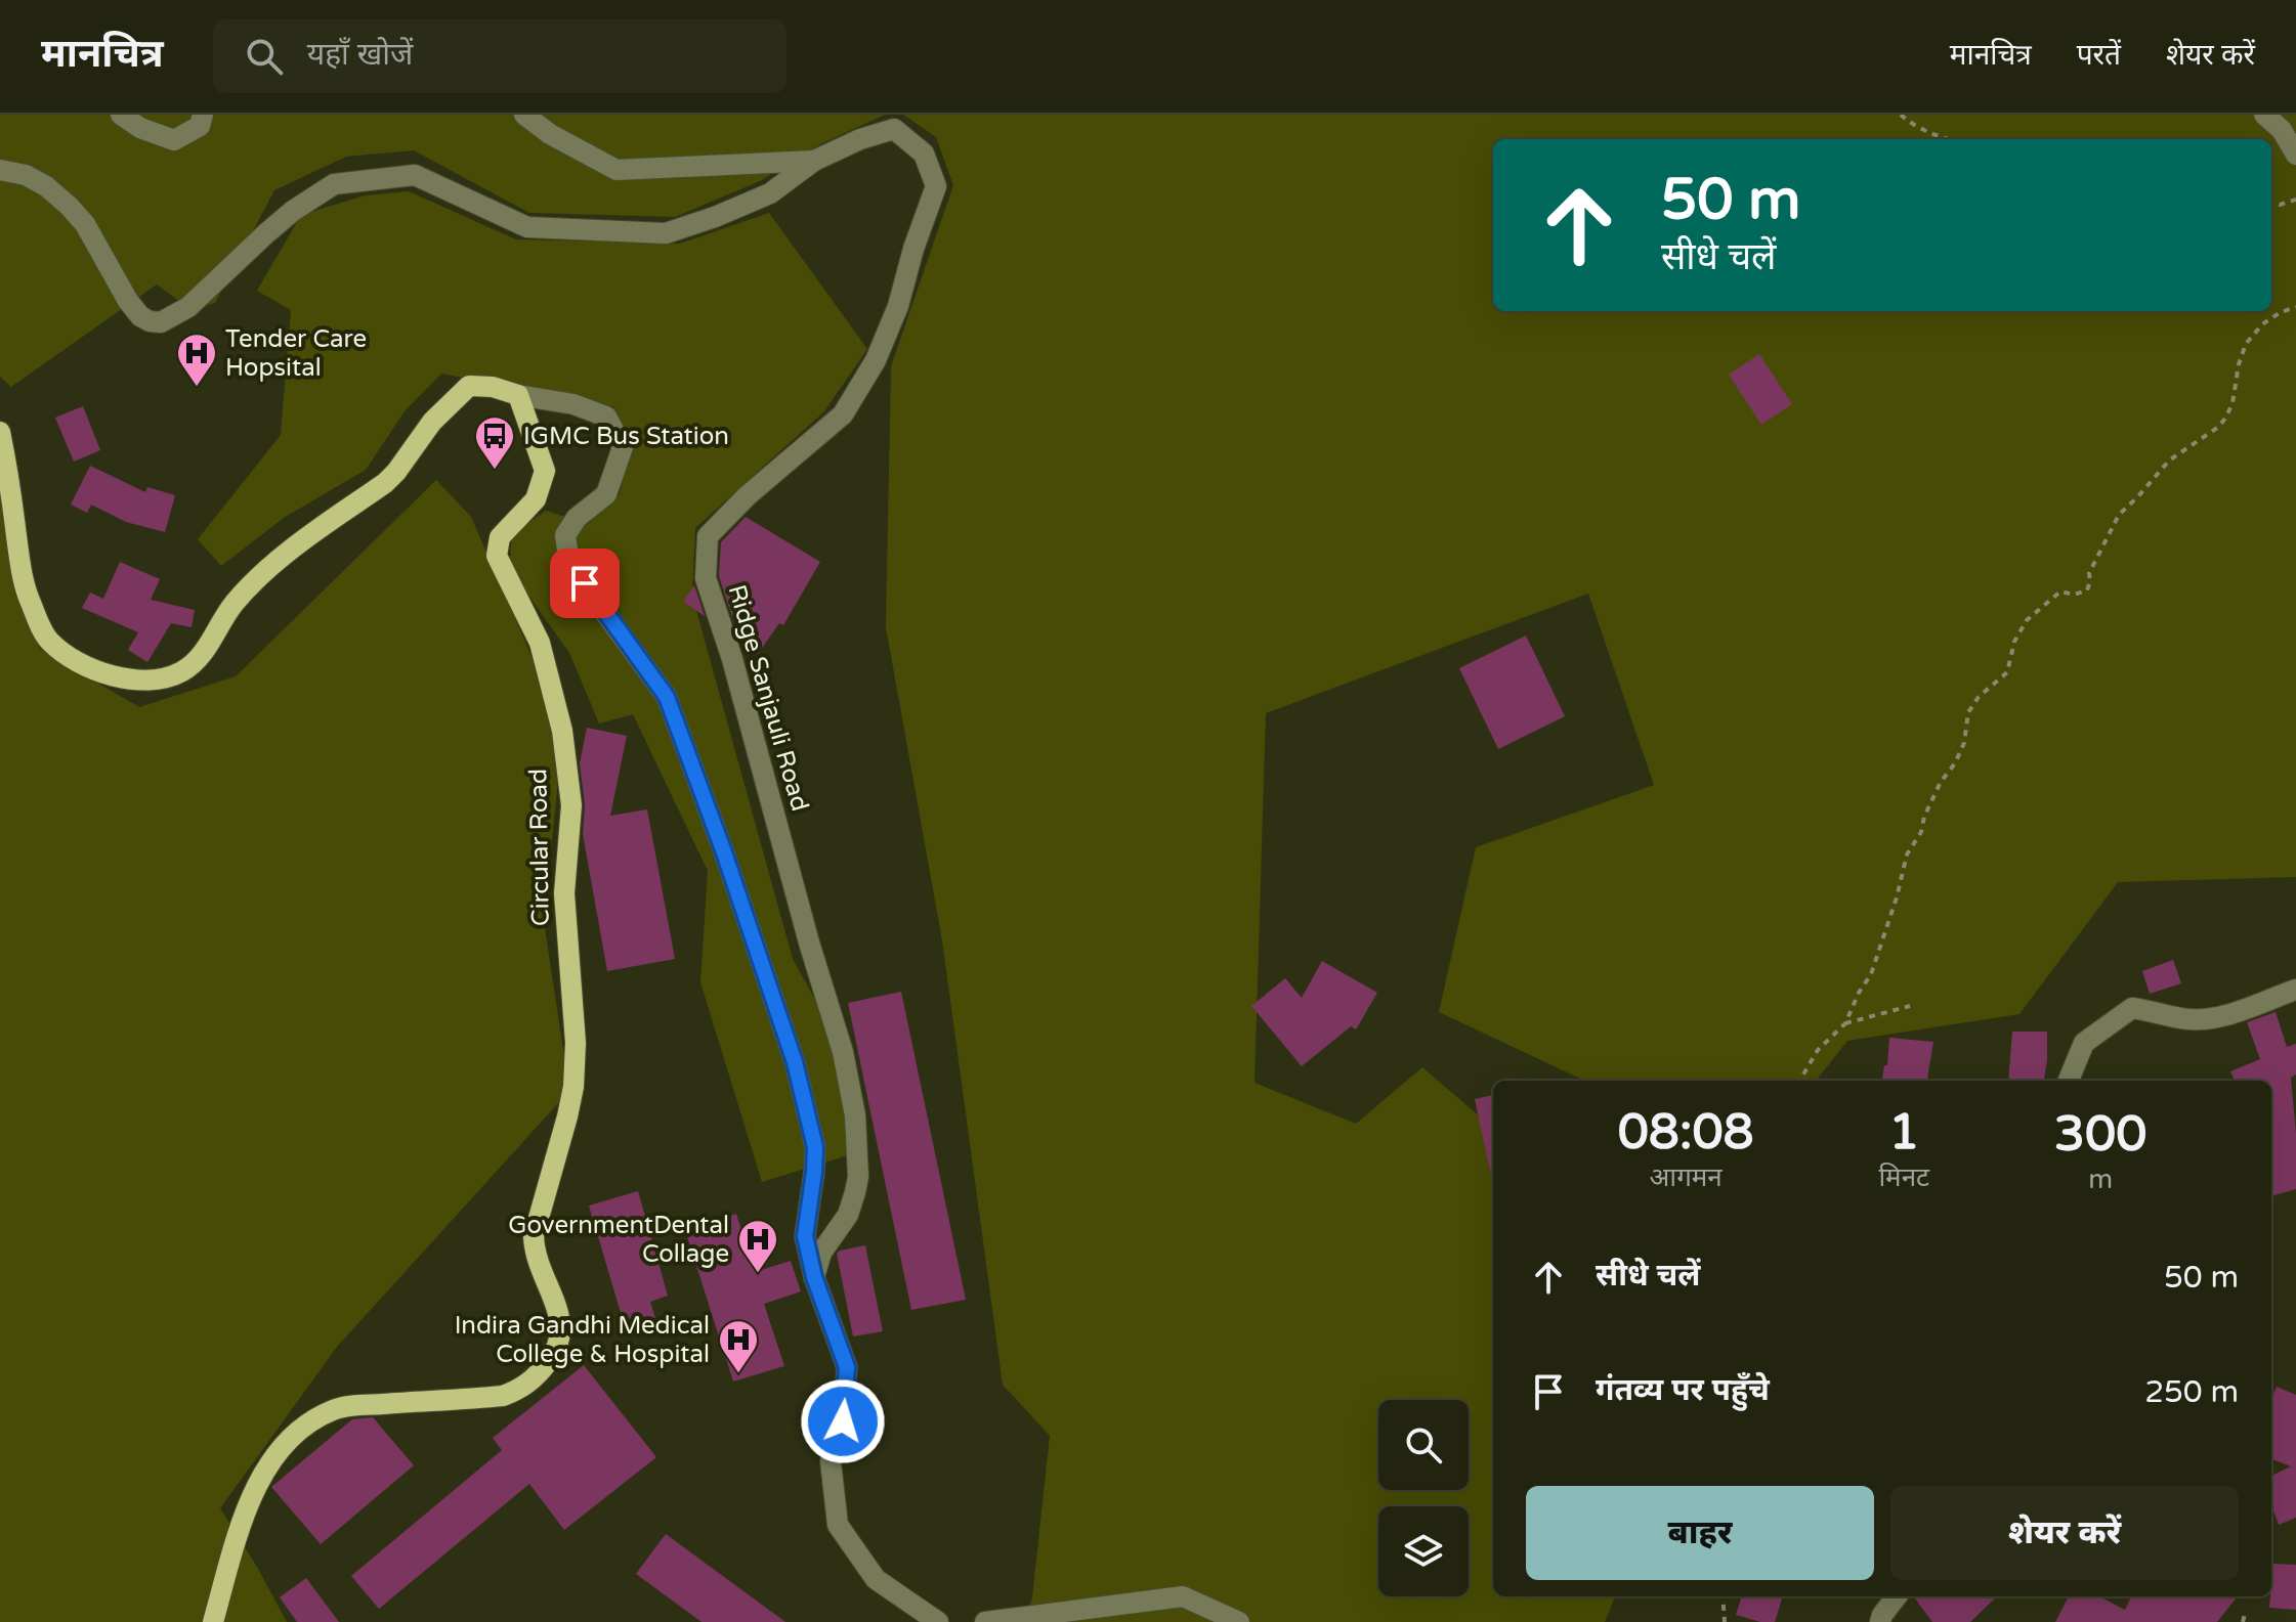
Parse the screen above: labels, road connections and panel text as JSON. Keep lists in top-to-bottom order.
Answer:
{
  "streets": {
    "main road": ["Circular Road"],
    "street": ["Ridge Sanjauli Road"]
  },
  "places": {
    "hospital": ["Tender Care Hopsital", "GovernmentDental Collage", "Indira Gandhi Medical College & Hospital"],
    "bus stop": ["IGMC Bus Station"]
  },
  "page": {
    "header": "मानचित्र",
    "search": "यहाँ खोजें",
    "nav": ["मानचित्र", "परतें", "शेयर करें"],
    "turn": ["50 m", "सीधे चलें"],
    "eta": [
      "08:08",
      "आगमन",
      "1",
      "मिनट",
      "300",
      "m"
    ],
    "list": [
      {
        "name": "सीधे चलें",
        "value": "50 m"
      },
      {
        "name": "गंतव्य पर पहुँचे",
        "value": "250 m"
      }
    ],
    "buttons": ["बाहर", "शेयर करें"]
  }
}
